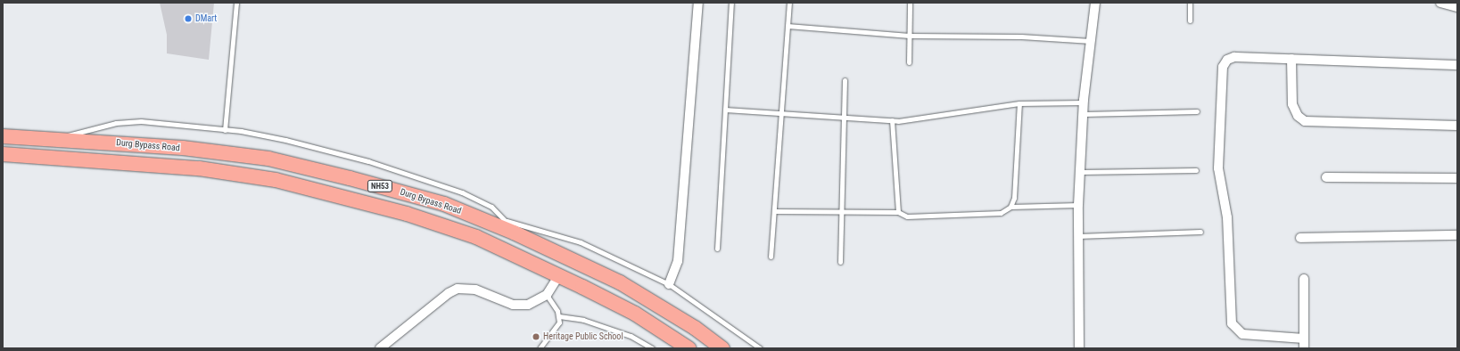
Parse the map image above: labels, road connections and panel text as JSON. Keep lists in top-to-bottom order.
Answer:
{
  "streets": {
    "highway": ["Durg Bypass Road", "NH53"]
  },
  "places": ["DMart", "Heritage Public School"]
}
